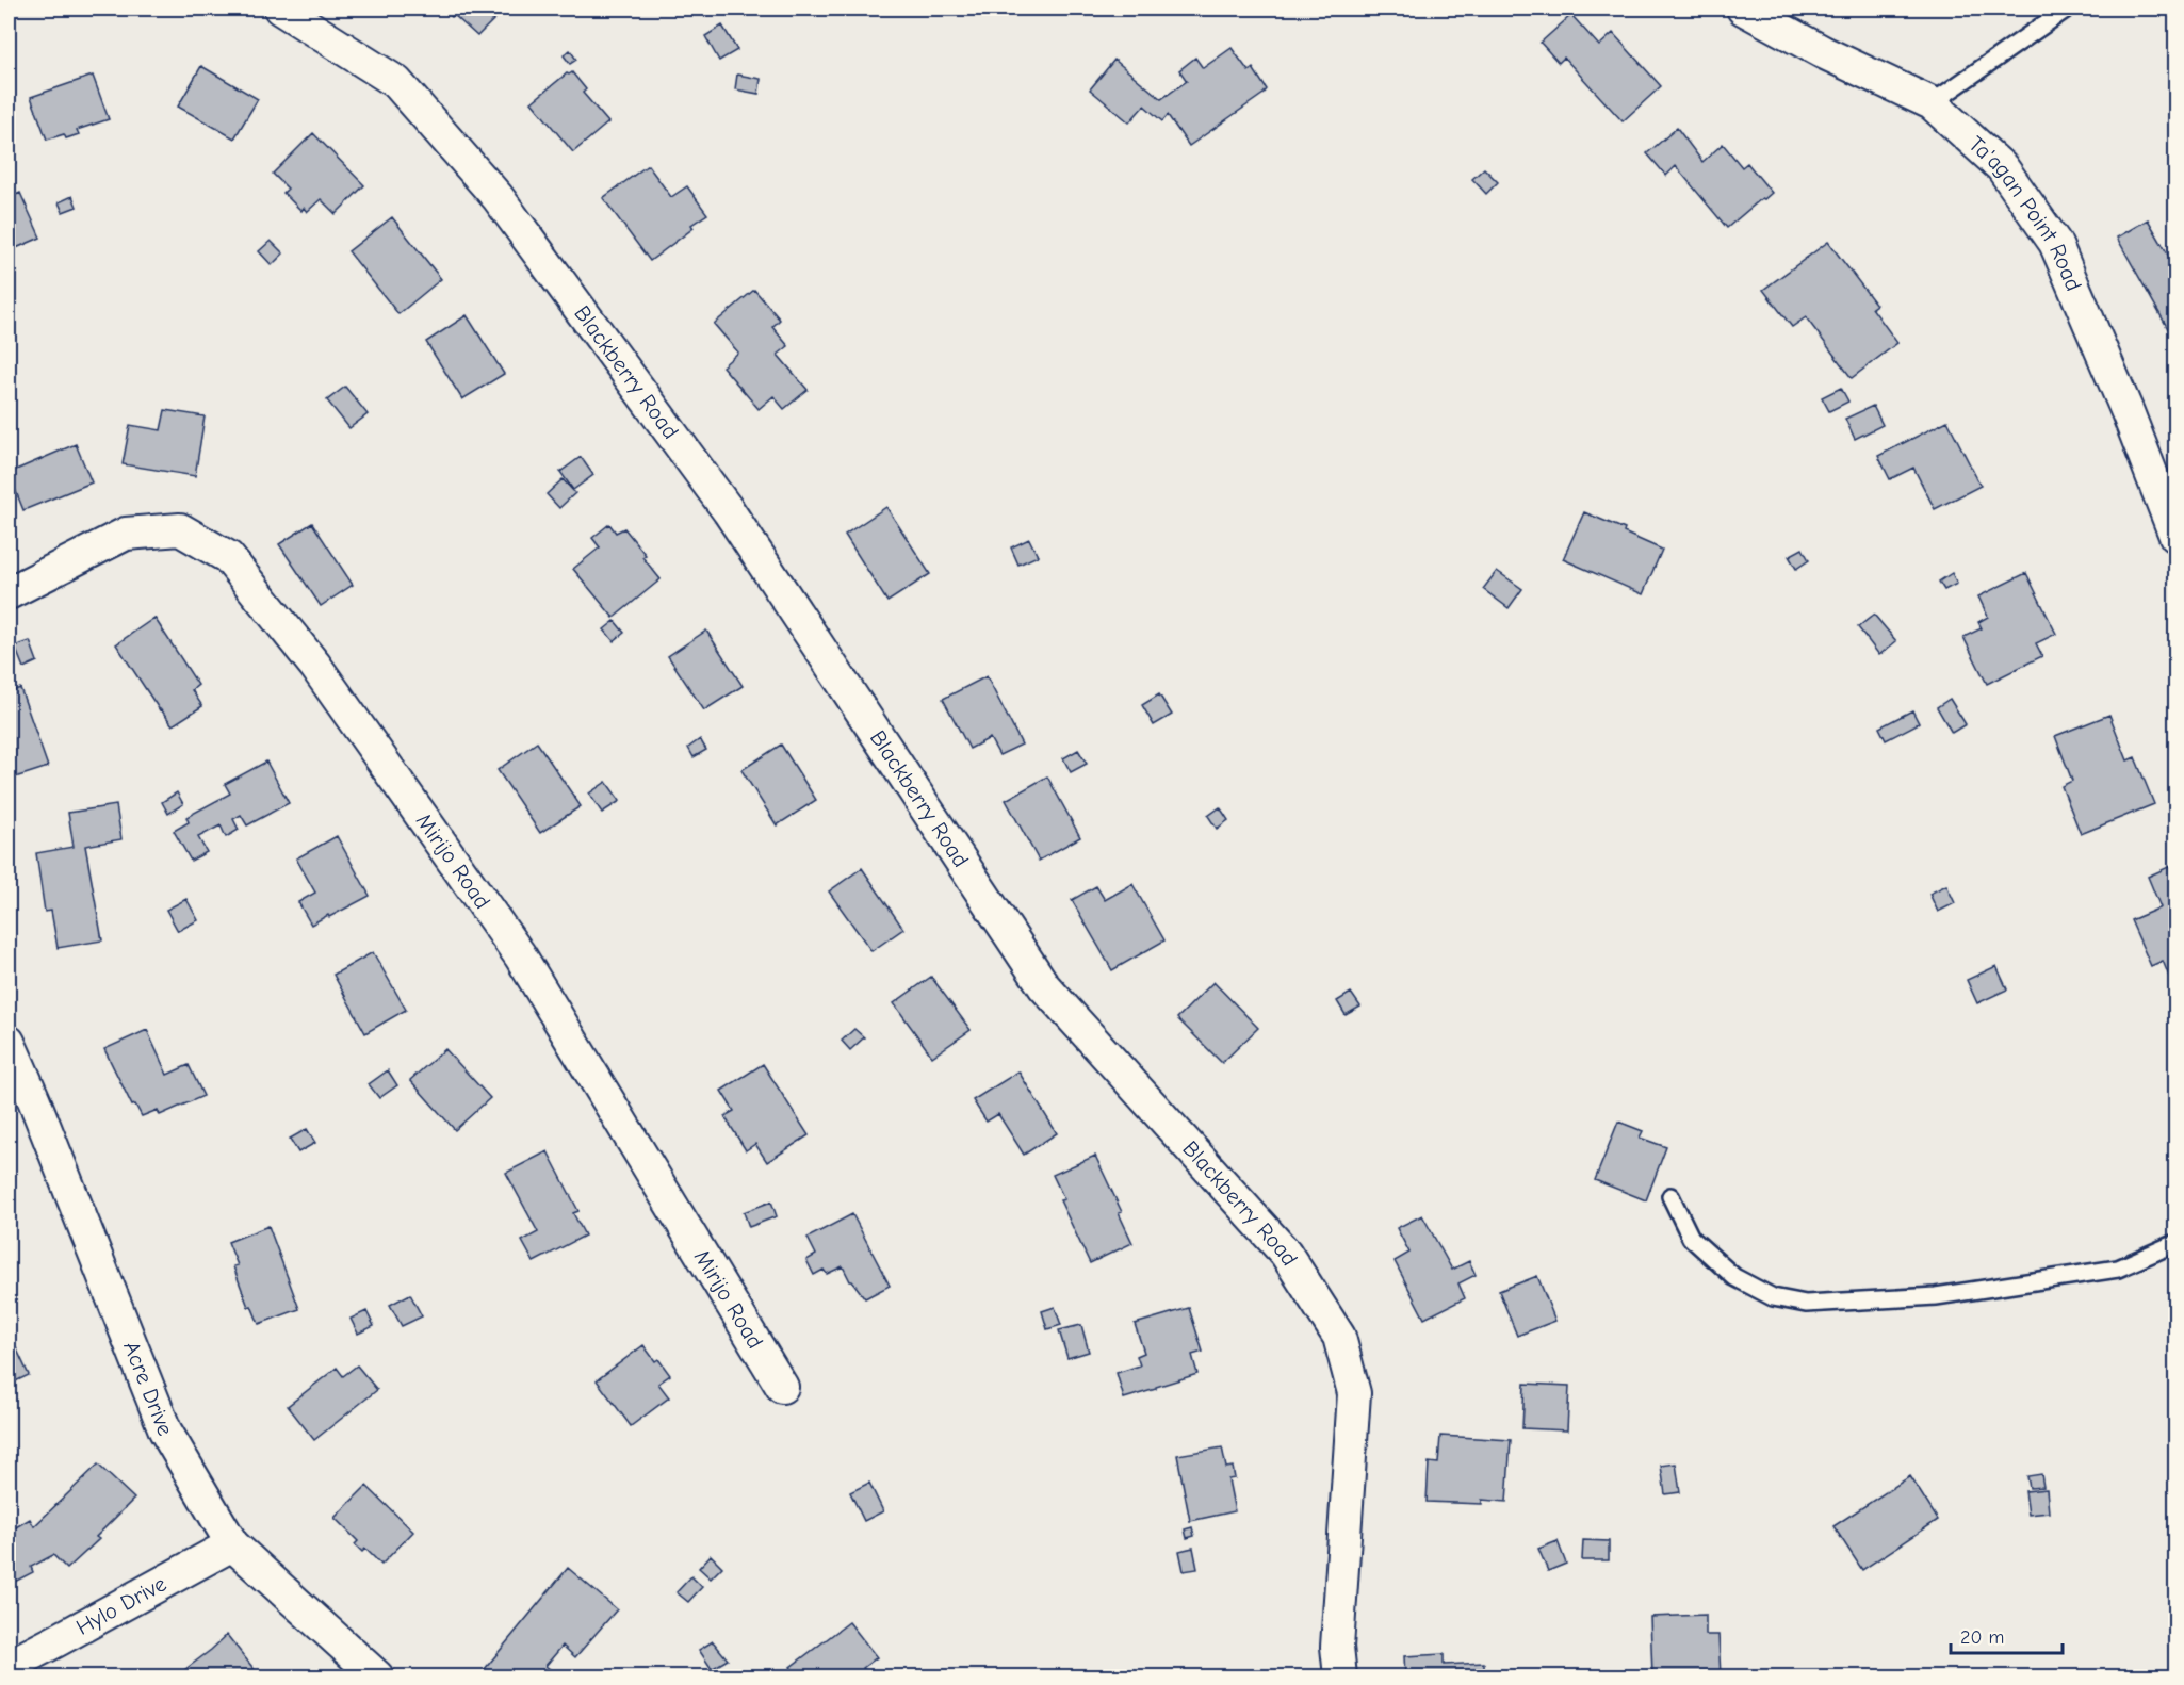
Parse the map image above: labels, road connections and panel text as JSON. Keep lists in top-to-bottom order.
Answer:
{
  "streets": {
    "street": [
      "Ta'agan Point Road",
      "Blackberry Road",
      "Mirijo Road",
      "Acre Drive",
      "Hylo Drive"
    ]
  },
  "crossings": [
    ["Acre Drive", "Hylo Drive"]
  ],
  "scale_bar": "20 m"
}
